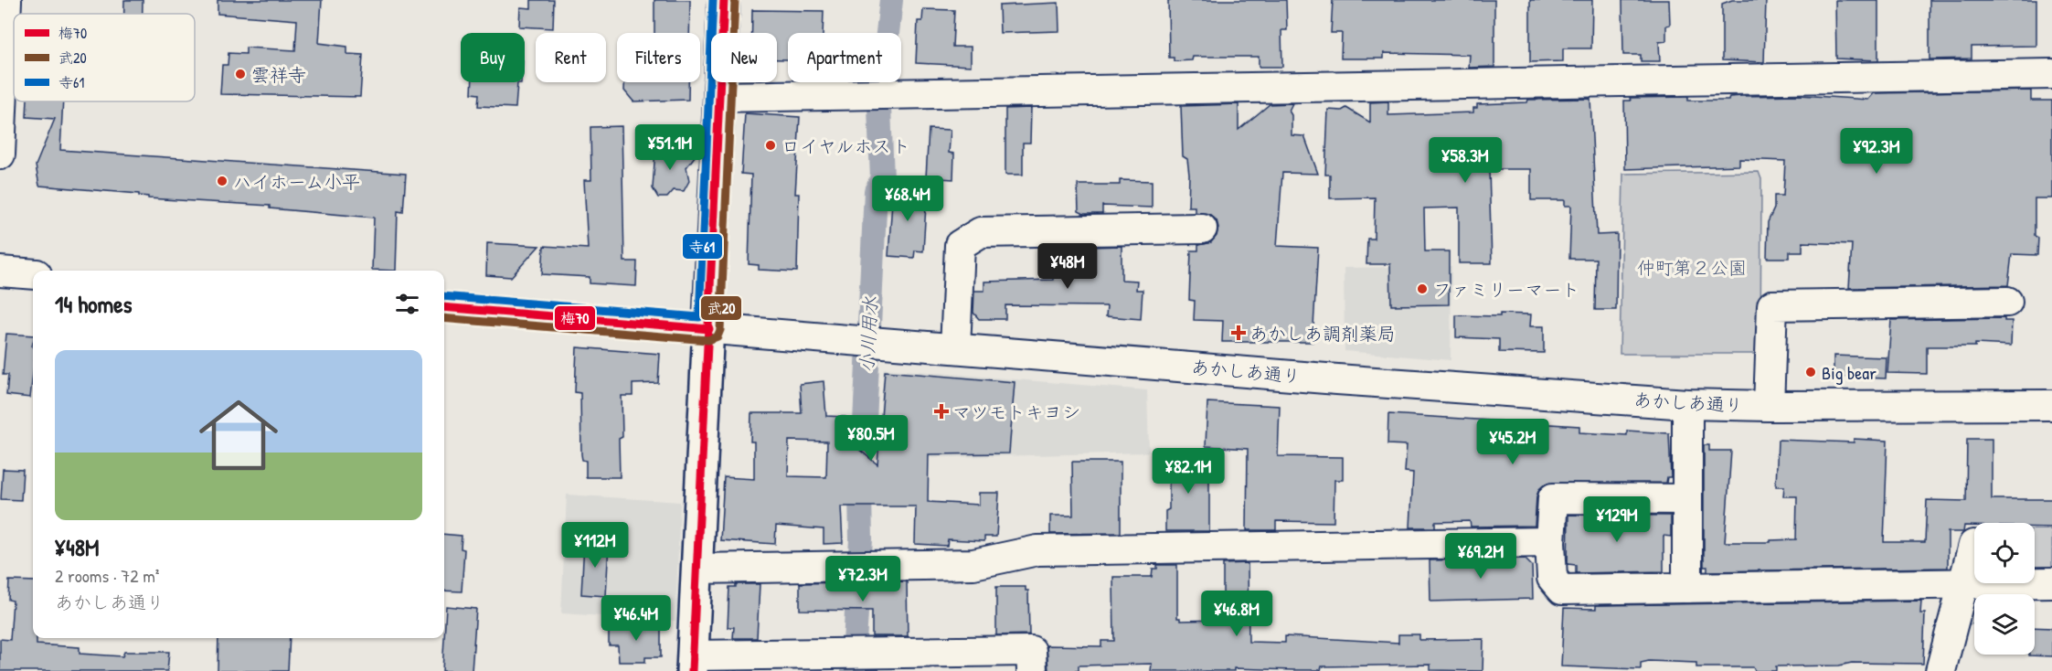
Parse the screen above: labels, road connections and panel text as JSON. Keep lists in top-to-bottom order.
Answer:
{
  "streets": {
    "street": ["あかしあ通り"]
  },
  "water": ["小川用水"],
  "parks": ["仲町第２公園"],
  "places": {
    "other": [
      "雲祥寺",
      "ロイヤルホスト",
      "ハイホーム小平",
      "ファミリーマート",
      "Big bear"
    ],
    "health": ["あかしあ調剤薬局", "マツモトキヨシ"]
  },
  "lines": ["transit line 梅70", "transit line 寺61", "transit line 武20"],
  "legend": ["梅70", "武20", "寺61"],
  "page": {
    "chip": [
      "Buy",
      "Rent",
      "Filters",
      "New",
      "Apartment"
    ],
    "price": [
      "¥51.1M",
      "¥92.3M",
      "¥58.3M",
      "¥68.4M",
      "¥48M",
      "¥80.5M",
      "¥45.2M",
      "¥82.1M",
      "¥129M",
      "¥112M",
      "¥69.2M",
      "¥72.3M",
      "¥46.8M",
      "¥46.4M"
    ],
    "heading": "14 homes",
    "list": [
      {
        "name": "¥48M",
        "note": "2 rooms · 72 m² · あかしあ通り"
      }
    ]
  }
}
